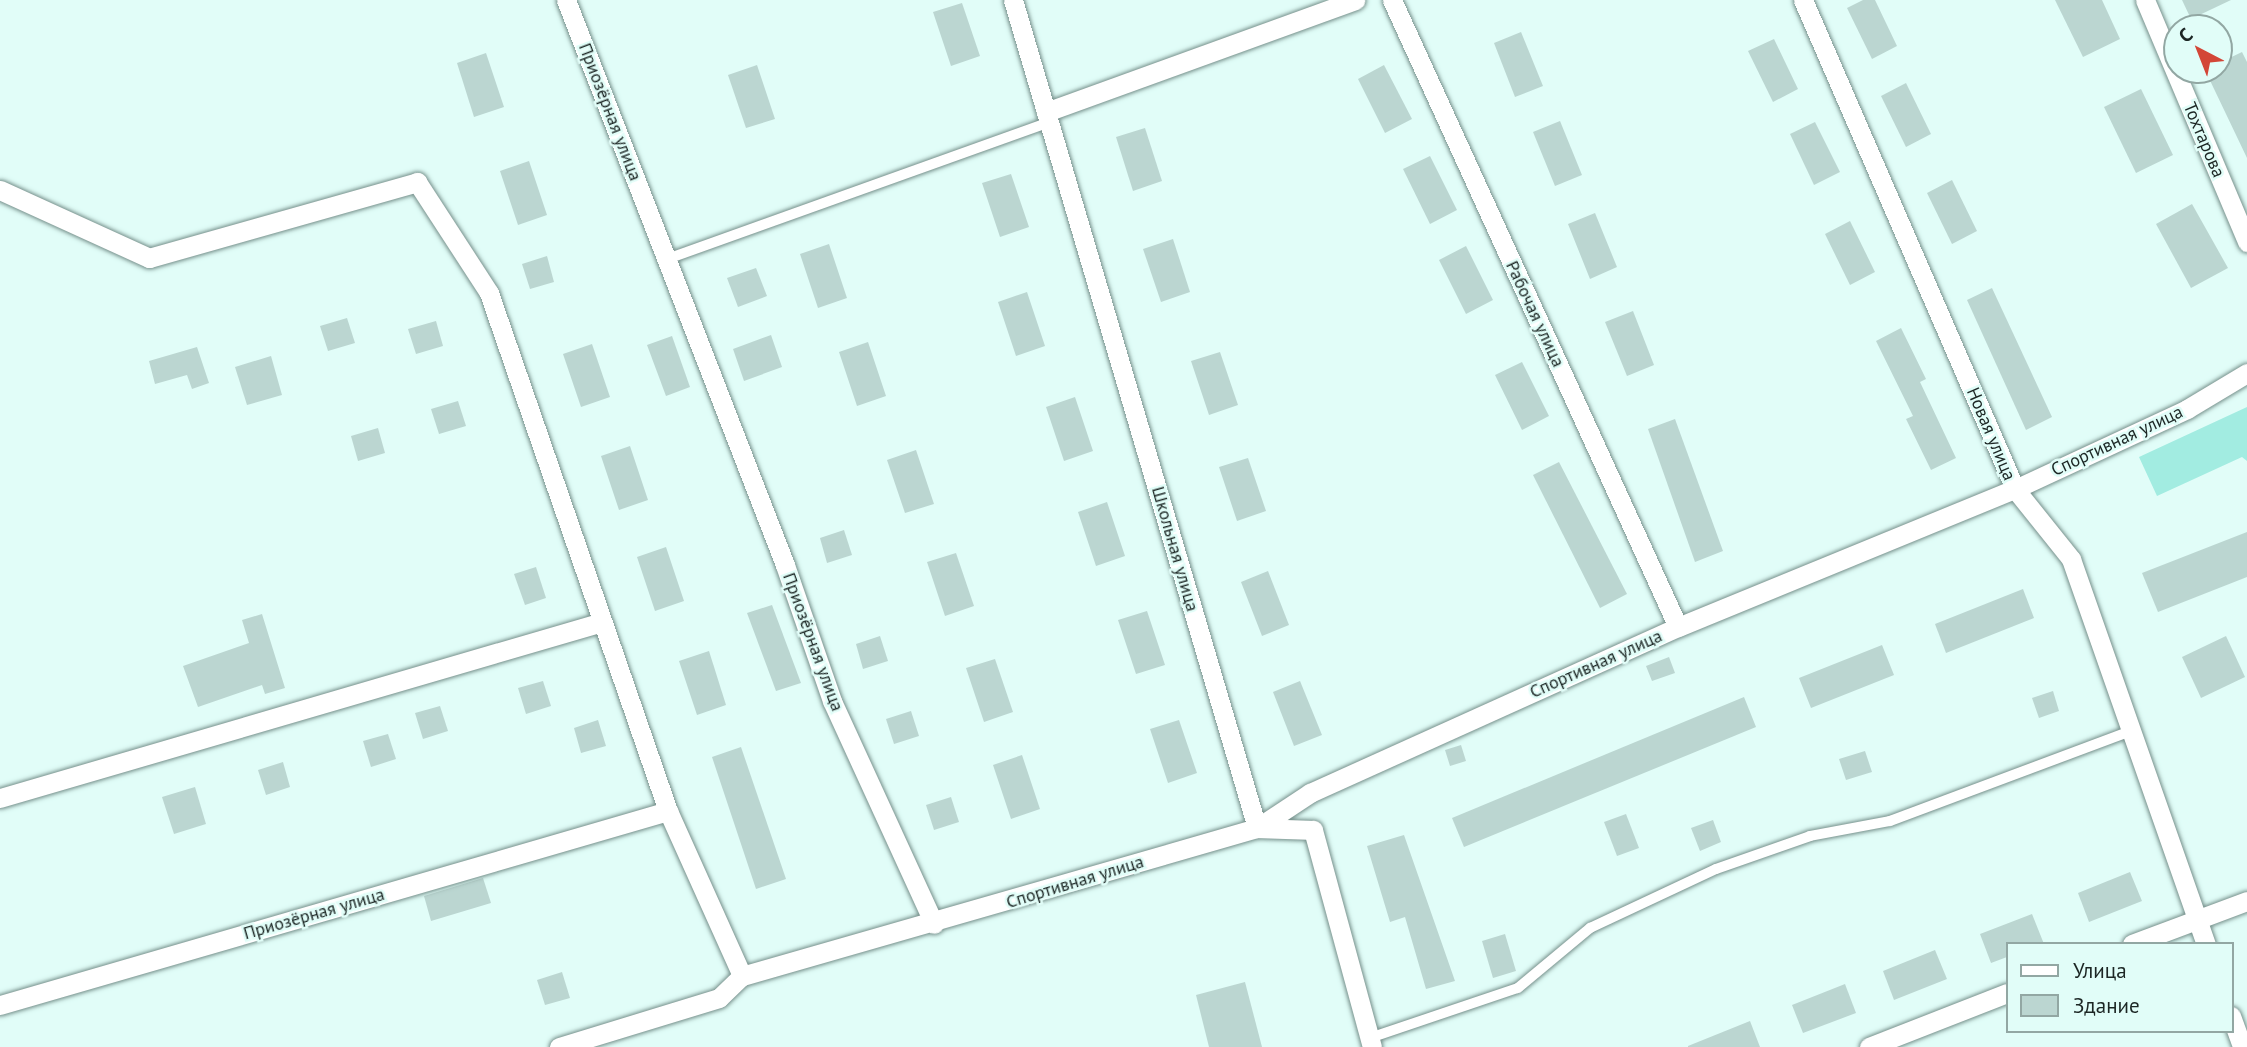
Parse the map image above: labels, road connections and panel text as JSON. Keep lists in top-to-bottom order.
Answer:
{
  "streets": {
    "street": [
      "Приозёрная улица",
      "Тохтарова",
      "Рабочая улица",
      "Новая улица",
      "Спортивная улица",
      "Школьная улица"
    ]
  },
  "crossings": [
    ["Приозёрная улица", "Спортивная улица"],
    ["Рабочая улица", "Спортивная улица"],
    ["Новая улица", "Спортивная улица"],
    ["Спортивная улица", "Школьная улица"]
  ],
  "legend": ["Улица", "Здание"],
  "north": "top left"
}
